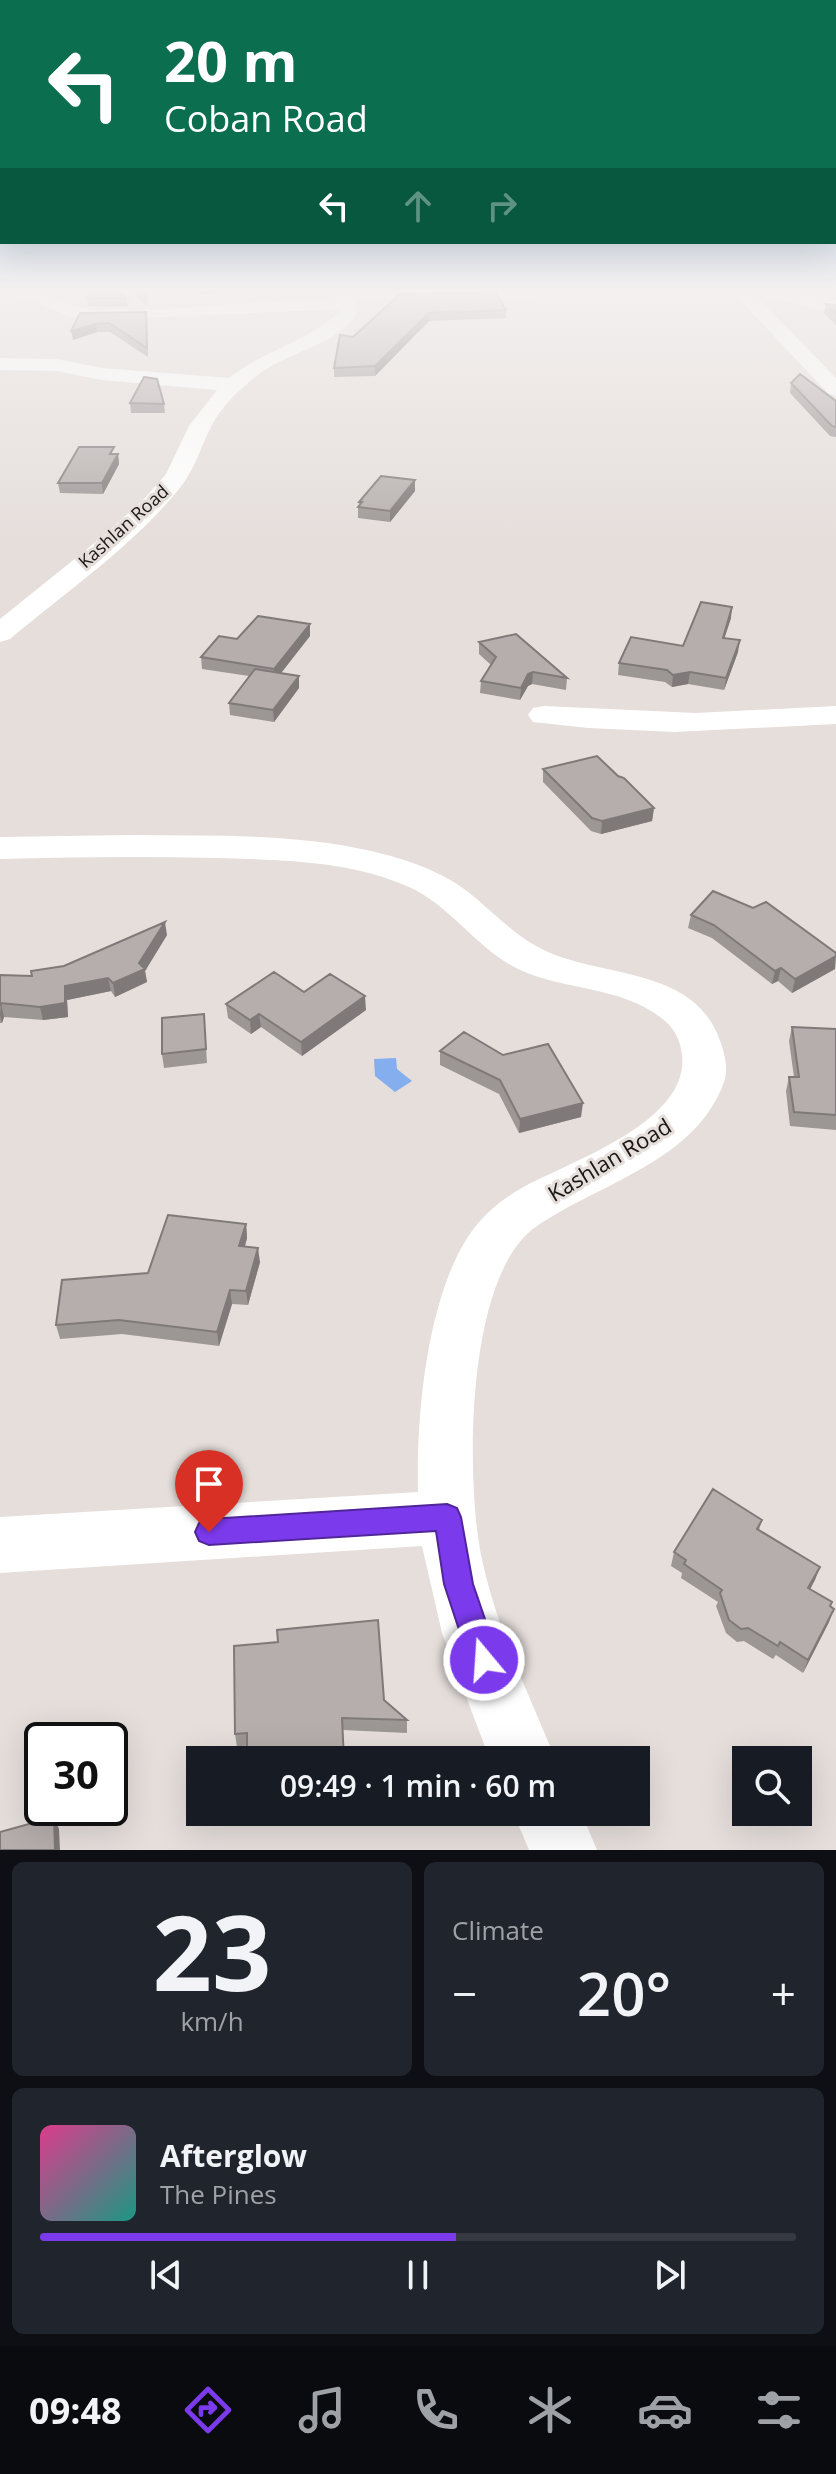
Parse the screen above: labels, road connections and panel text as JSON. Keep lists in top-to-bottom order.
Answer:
{
  "streets": {
    "street": ["Kashlan Road"]
  },
  "page": {
    "turn": ["20 m", "Coban Road"],
    "limit": "30",
    "trip": "09:49 · 1 min · 60 m",
    "tile": [
      ["23", "km/h"],
      "Climate"
    ],
    "heat": ["−", "20°", "+"],
    "song": ["Afterglow", "The Pines"],
    "tabs": "09:48"
  }
}
